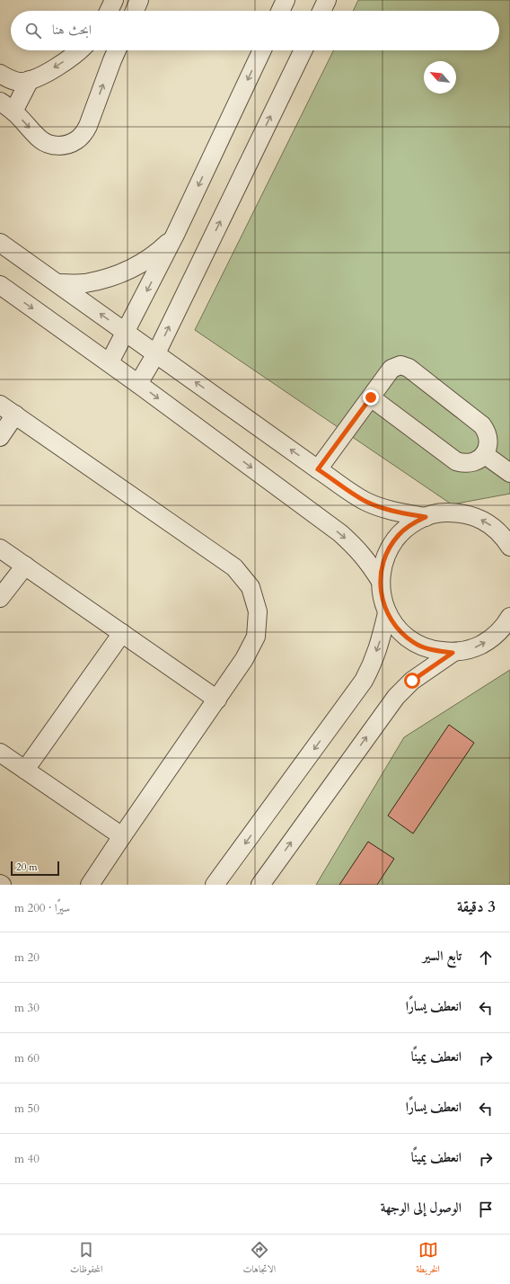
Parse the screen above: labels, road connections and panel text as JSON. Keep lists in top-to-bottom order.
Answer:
{
  "scale_bar": "20 m",
  "north": "top left",
  "page": {
    "search": "ابحث هنا",
    "scale": "20 m",
    "heading": ["3 دقيقة", "سيرًا · 200 m"],
    "list": [
      ["تابع السير", "20 m"],
      ["انعطف يسارًا", "30 m"],
      ["انعطف يمينًا", "60 m"],
      ["انعطف يسارًا", "50 m"],
      ["انعطف يمينًا", "40 m"],
      "الوصول إلى الوجهة"
    ],
    "nav": ["الخريطة", "الاتجاهات", "المحفوظات"]
  }
}
